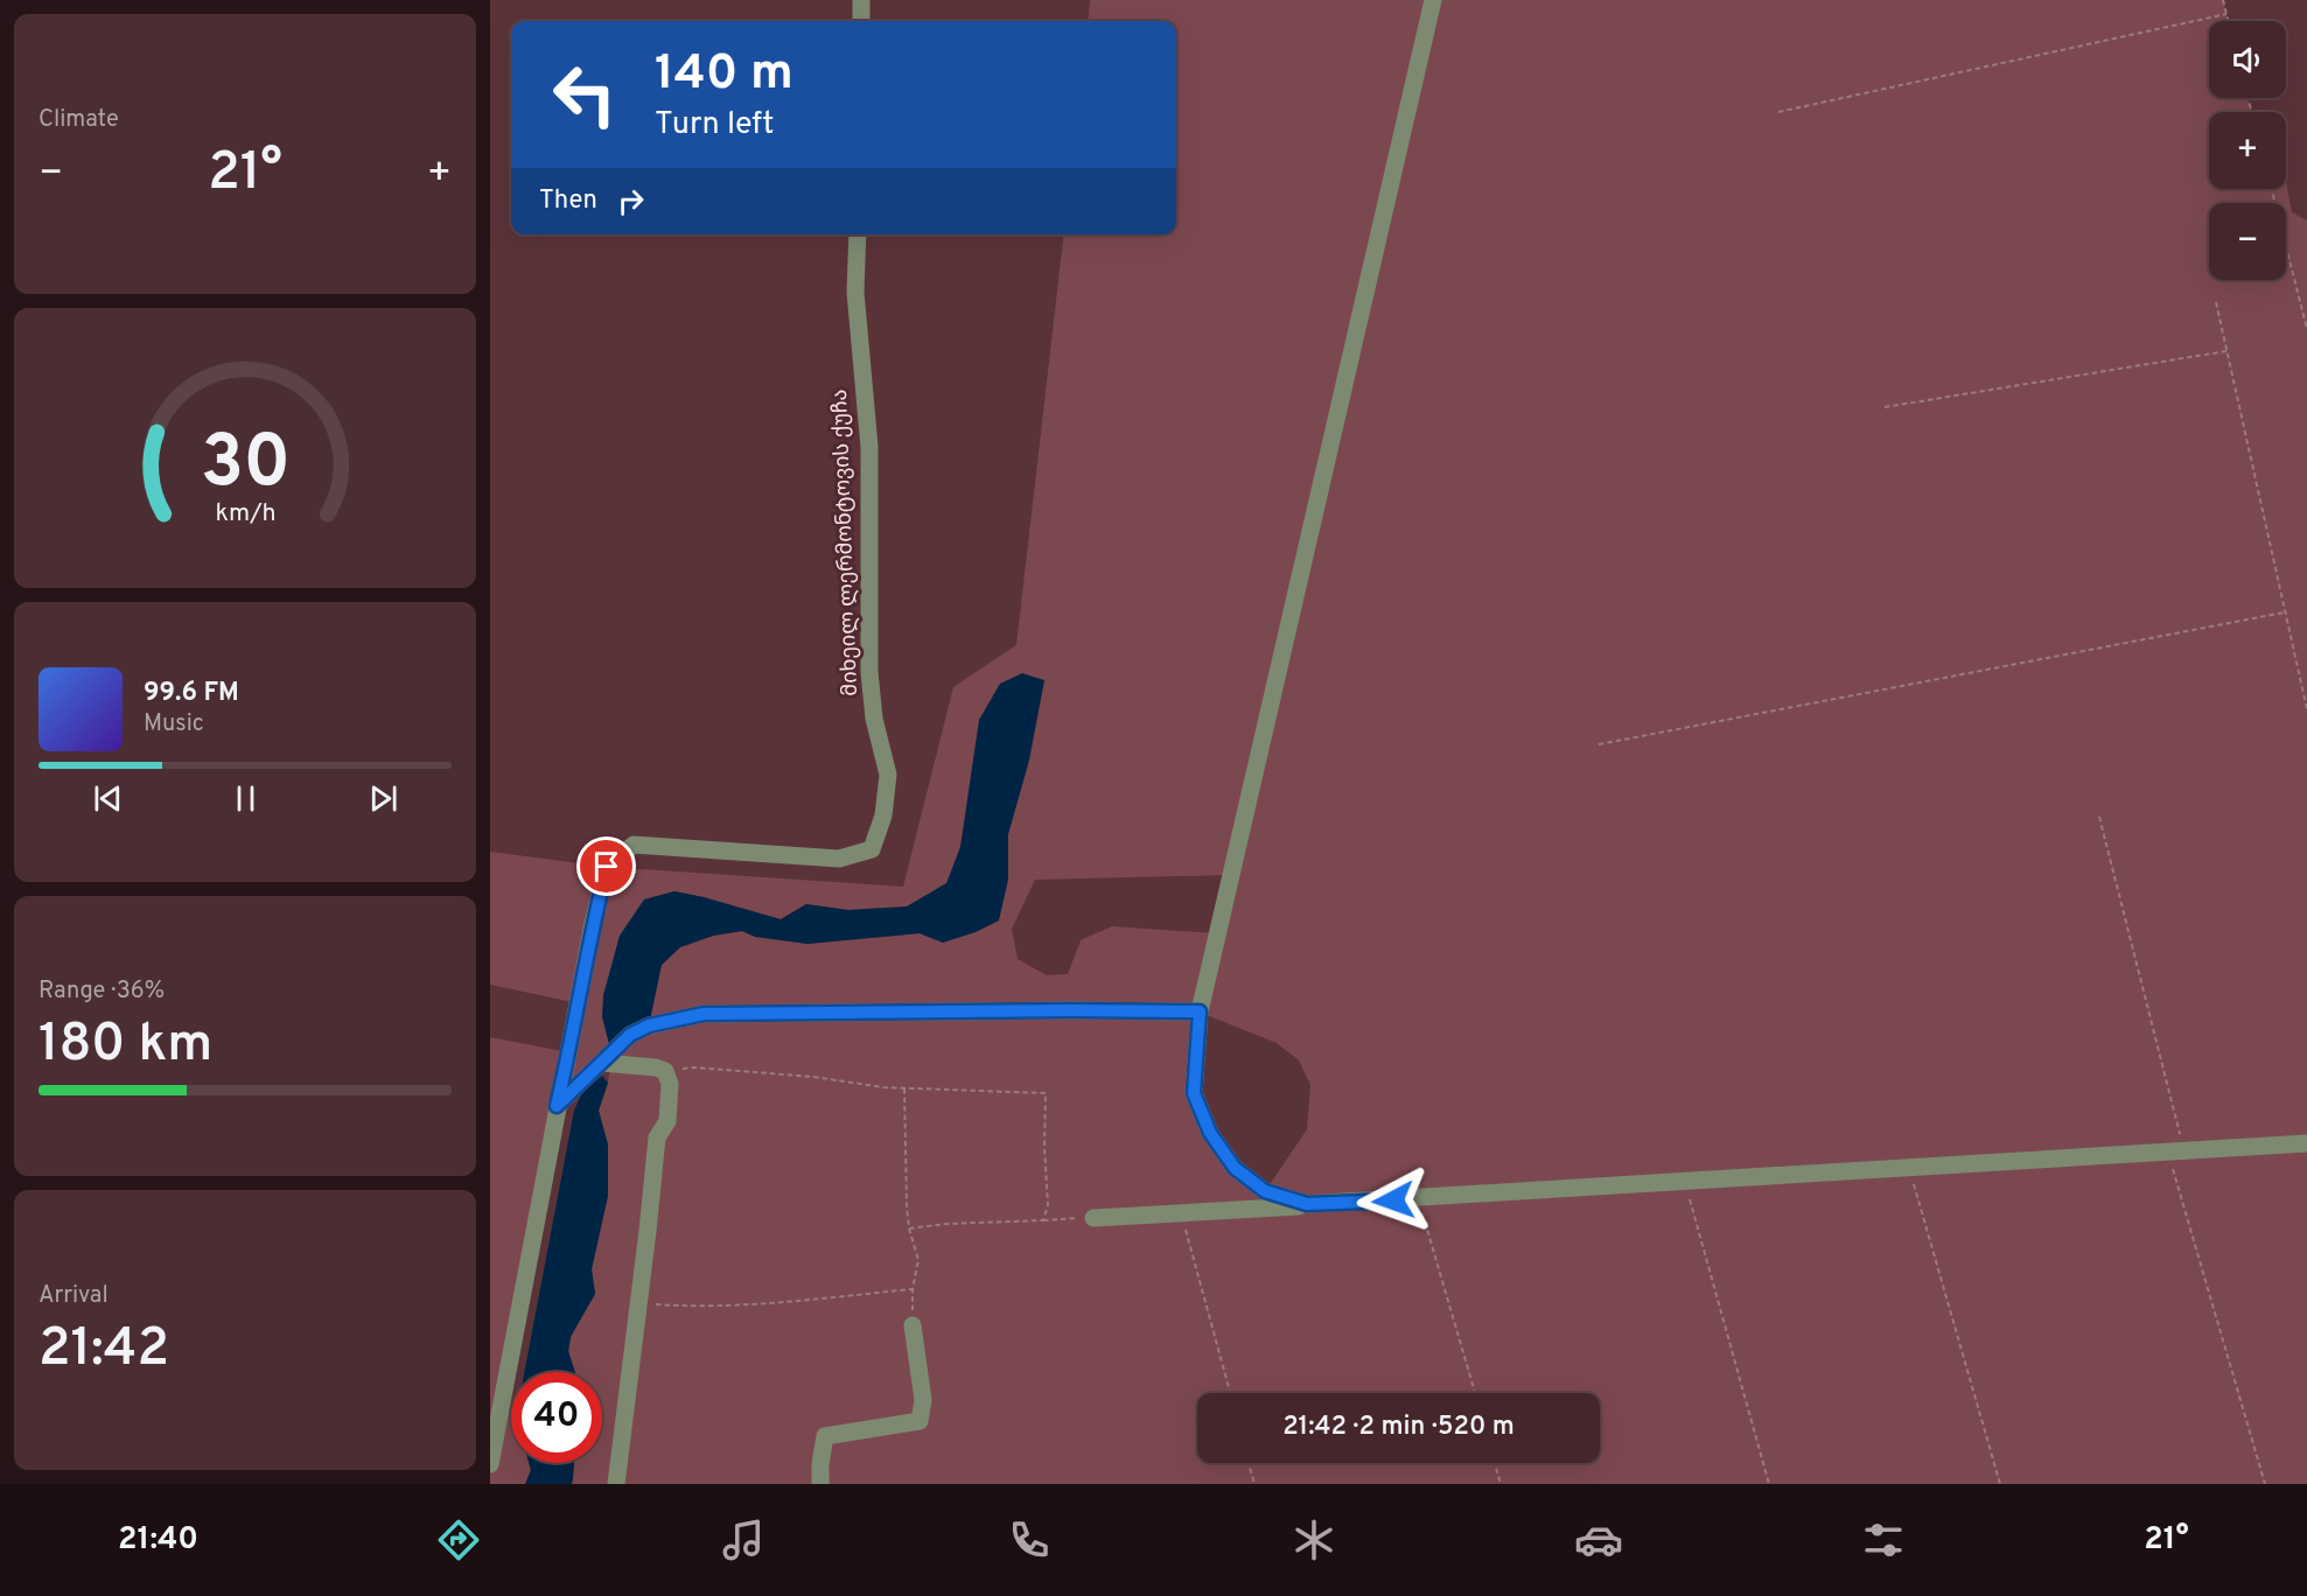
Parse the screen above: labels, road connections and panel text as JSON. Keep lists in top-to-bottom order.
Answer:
{
  "streets": {
    "street": ["მიხეილ ლერმონტოვის ქუჩა"]
  },
  "page": {
    "tile": [
      "Climate",
      ["Range · 36%", "180 km"],
      ["Arrival", "21:42"]
    ],
    "map_buttons": ["+", "−"],
    "turn": ["140 m", "Turn left"],
    "heat": ["−", "21°", "+"],
    "then": "Then",
    "song": ["99.6 FM", "Music"],
    "limit": "40",
    "trip": "21:42 · 2 min · 520 m",
    "tabs": ["21:40", "21°"],
    "gauge": ["30", "km/h"]
  }
}
